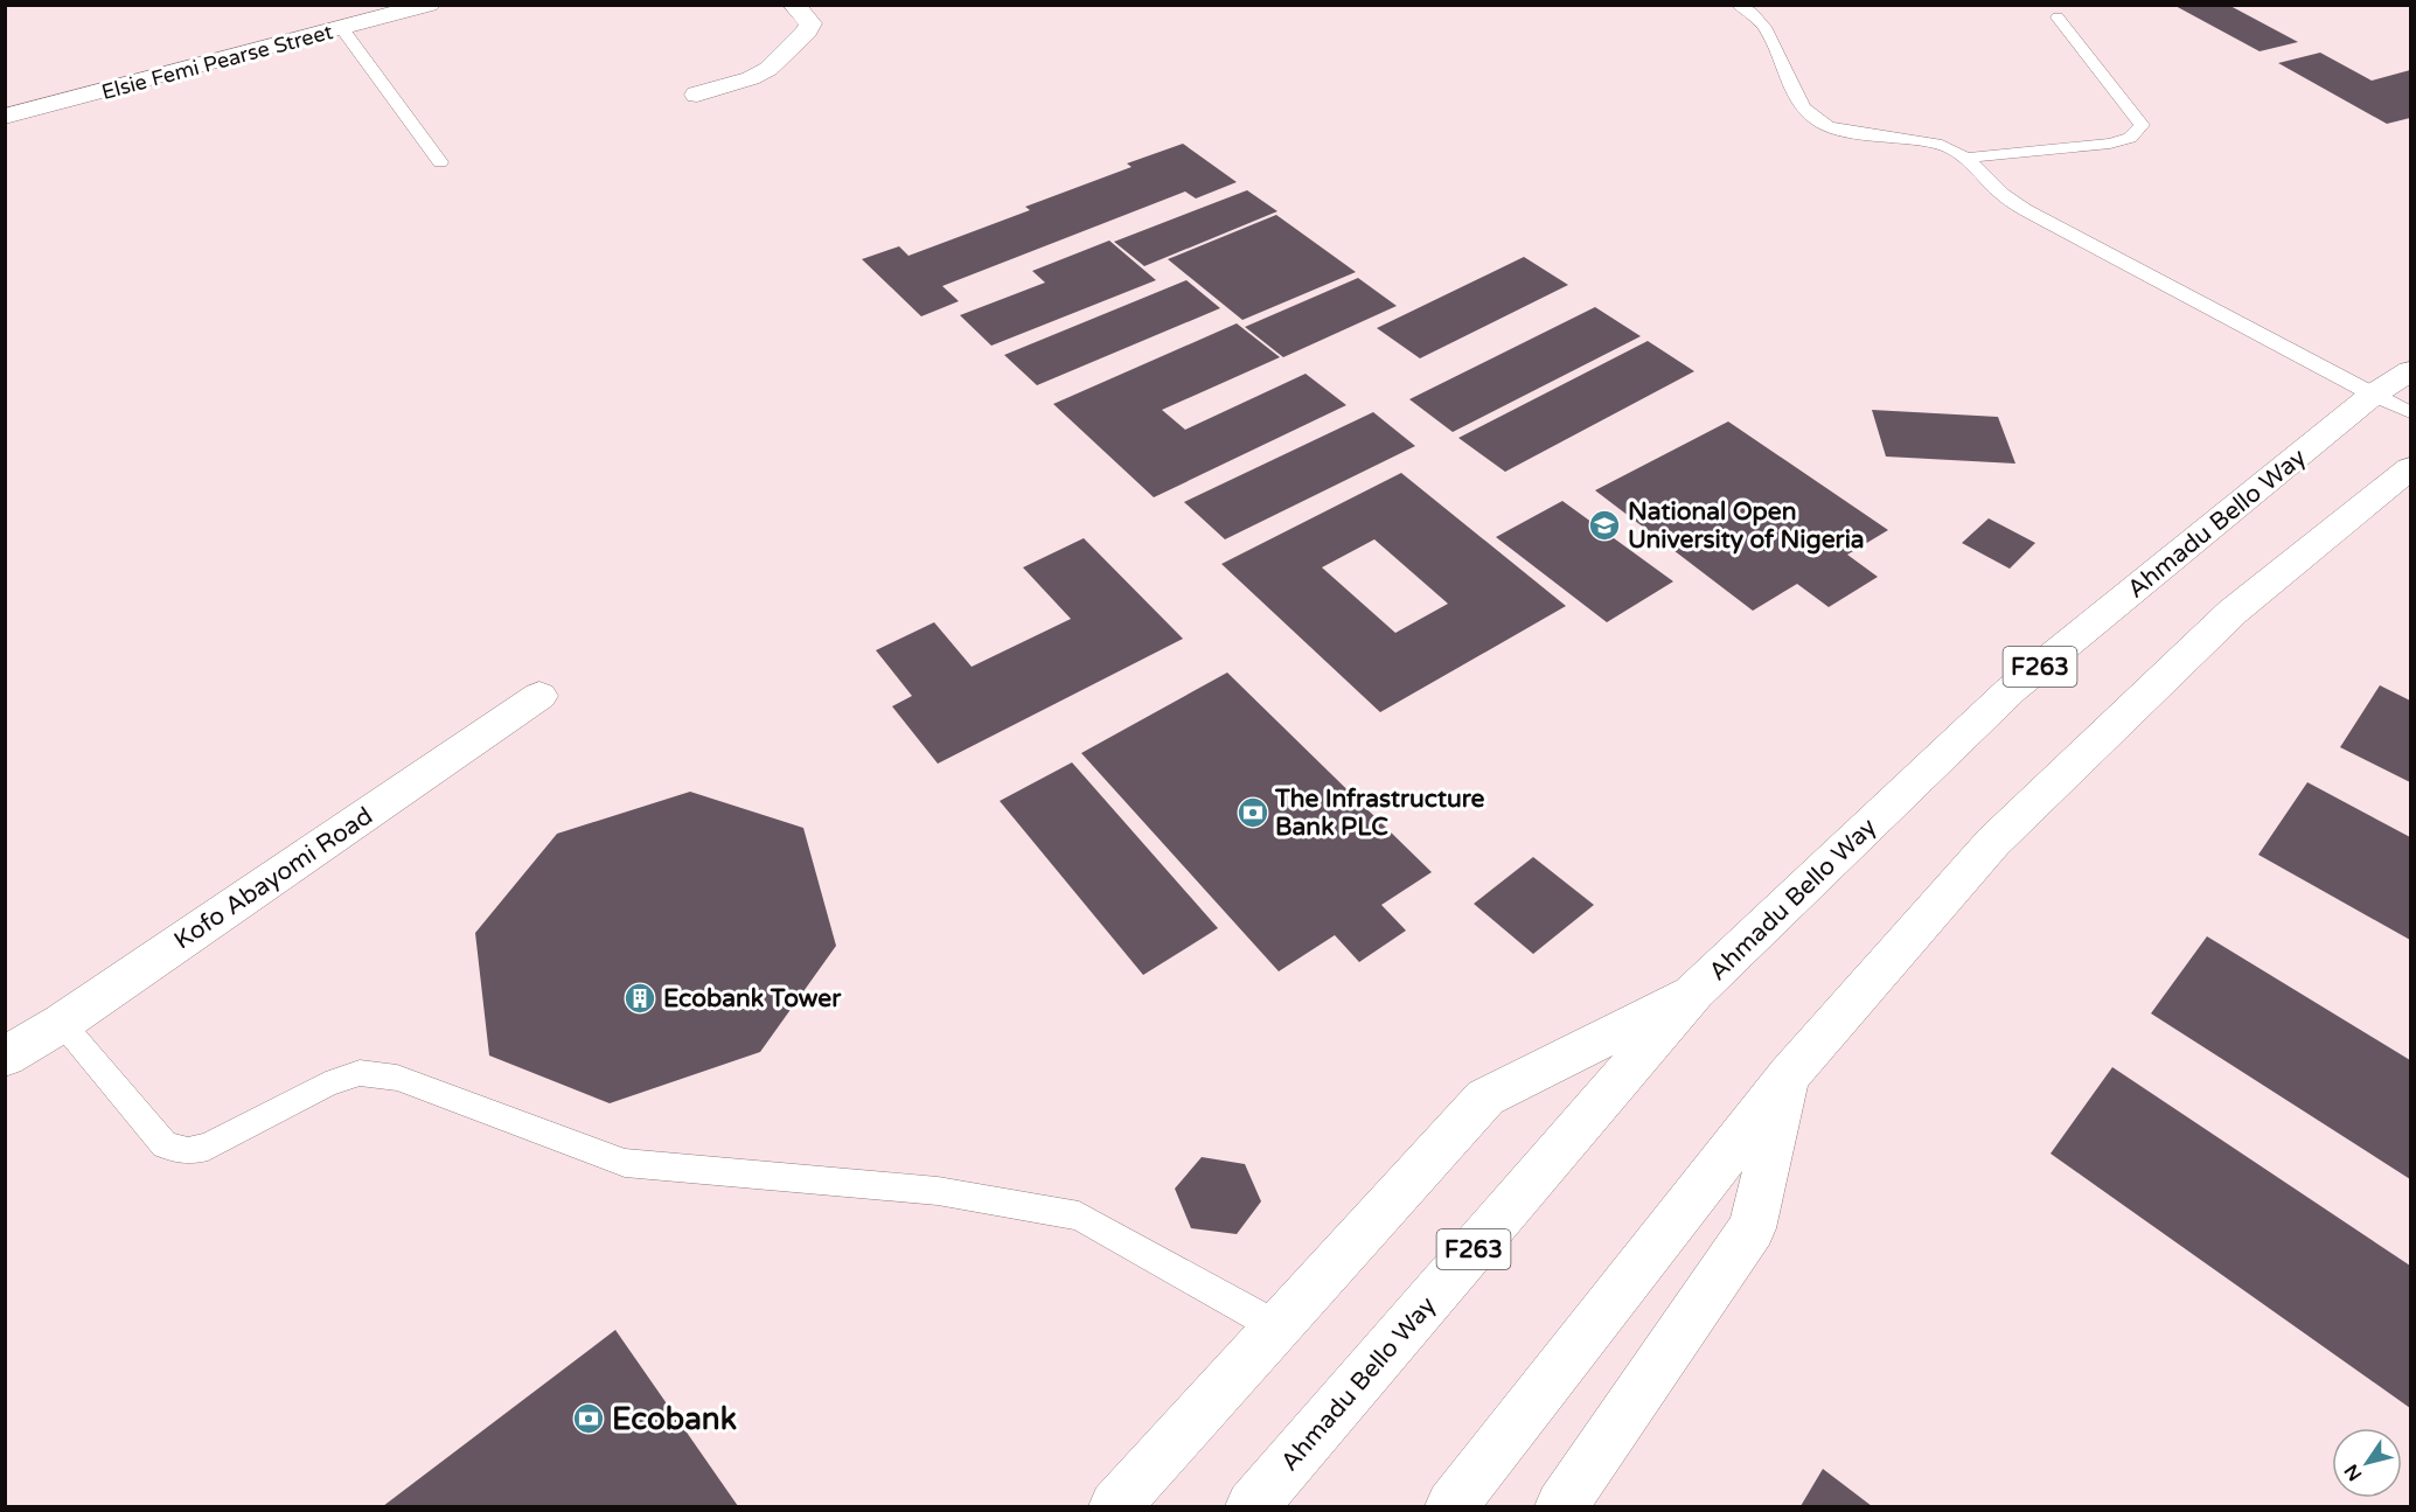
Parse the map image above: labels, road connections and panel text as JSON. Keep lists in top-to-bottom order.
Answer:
{
  "streets": {
    "main road": [
      "Elsie Femi Pearse Street",
      "Ahmadu Bello Way",
      "F263",
      "Kofo Abayomi Road"
    ]
  },
  "places": {
    "school or university": ["National Open University of Nigeria"],
    "bank": ["The Infrastructure Bank PLC", "Ecobank"],
    "building": ["Ecobank Tower"]
  },
  "north": "bottom left"
}
